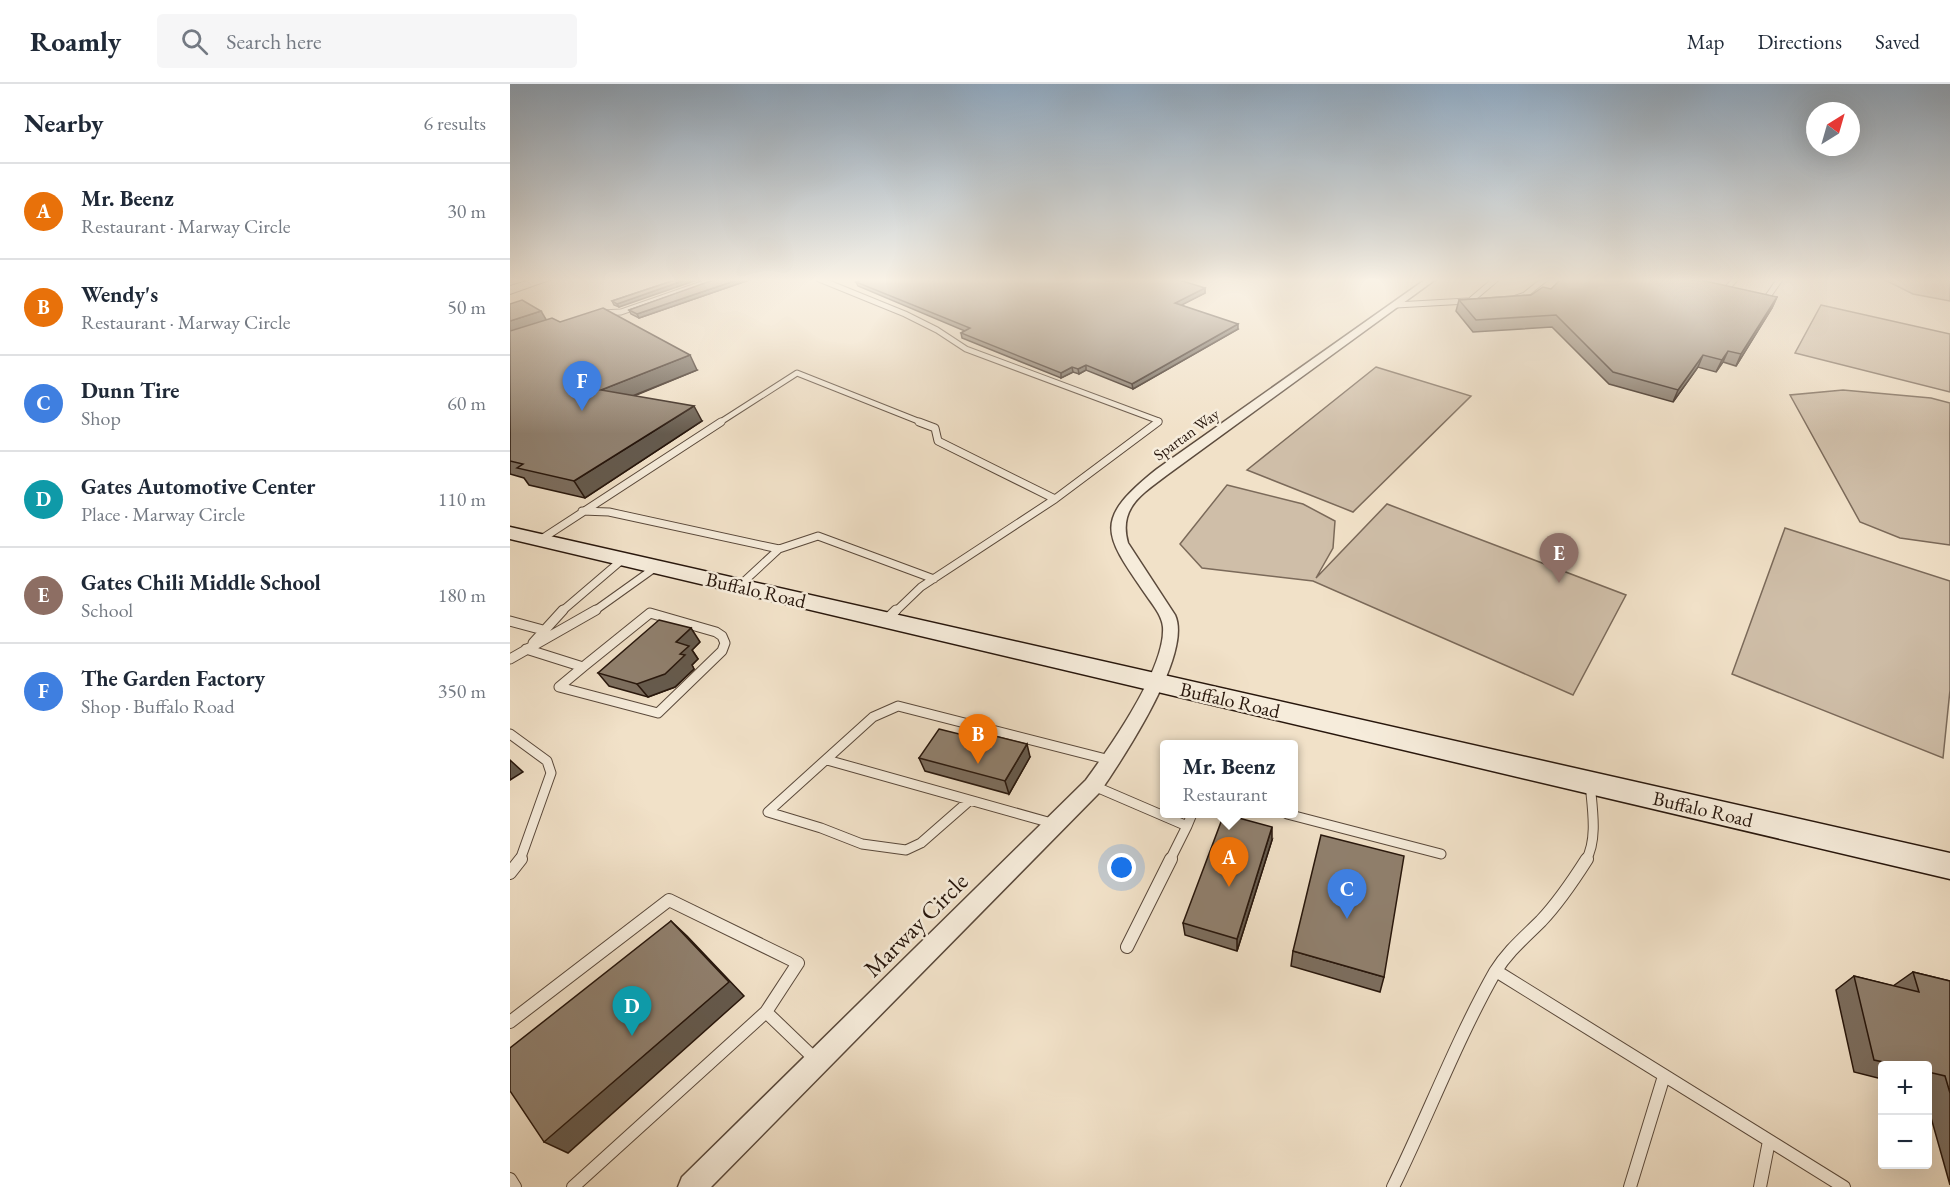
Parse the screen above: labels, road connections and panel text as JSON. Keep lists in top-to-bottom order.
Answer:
{
  "streets": {
    "main road": ["Buffalo Road"],
    "street": ["Spartan Way", "Marway Circle"]
  },
  "crossings": [
    ["Spartan Way", "Buffalo Road"],
    ["Spartan Way", "Marway Circle"],
    ["Buffalo Road", "Marway Circle"]
  ],
  "north": "top right",
  "page": {
    "header": "Roamly",
    "search": "Search here",
    "nav": ["Map", "Directions", "Saved"],
    "heading": ["Nearby", "6 results"],
    "list": [
      {
        "mark": "A",
        "name": "Mr. Beenz",
        "note": "Restaurant · Marway Circle",
        "value": "30 m"
      },
      {
        "mark": "B",
        "name": "Wendy's",
        "note": "Restaurant · Marway Circle",
        "value": "50 m"
      },
      {
        "mark": "C",
        "name": "Dunn Tire",
        "note": "Shop",
        "value": "60 m"
      },
      {
        "mark": "D",
        "name": "Gates Automotive Center",
        "note": "Place · Marway Circle",
        "value": "110 m"
      },
      {
        "mark": "E",
        "name": "Gates Chili Middle School",
        "note": "School",
        "value": "180 m"
      },
      {
        "mark": "F",
        "name": "The Garden Factory",
        "note": "Shop · Buffalo Road",
        "value": "350 m"
      }
    ],
    "pins": [
      "F",
      "E",
      "B",
      "A",
      "C",
      "D"
    ],
    "popup": ["Mr. Beenz", "Restaurant"],
    "map_buttons": ["+", "−"]
  }
}
